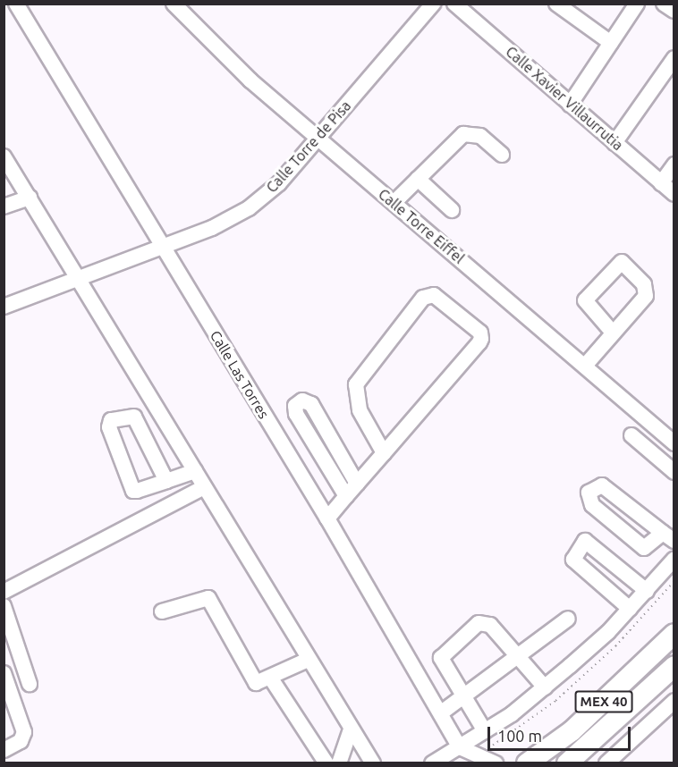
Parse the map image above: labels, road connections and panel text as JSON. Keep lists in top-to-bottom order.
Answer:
{
  "streets": {
    "highway": ["MEX 40"],
    "street": [
      "Calle Xavier Villaurrutia",
      "Calle Torre de Pisa",
      "Calle Torre Eiffel",
      "Calle Las Torres"
    ]
  },
  "crossings": [
    ["Calle Torre de Pisa", "Calle Torre Eiffel"],
    ["Calle Torre de Pisa", "Calle Las Torres"]
  ],
  "scale_bar": "100 m"
}
